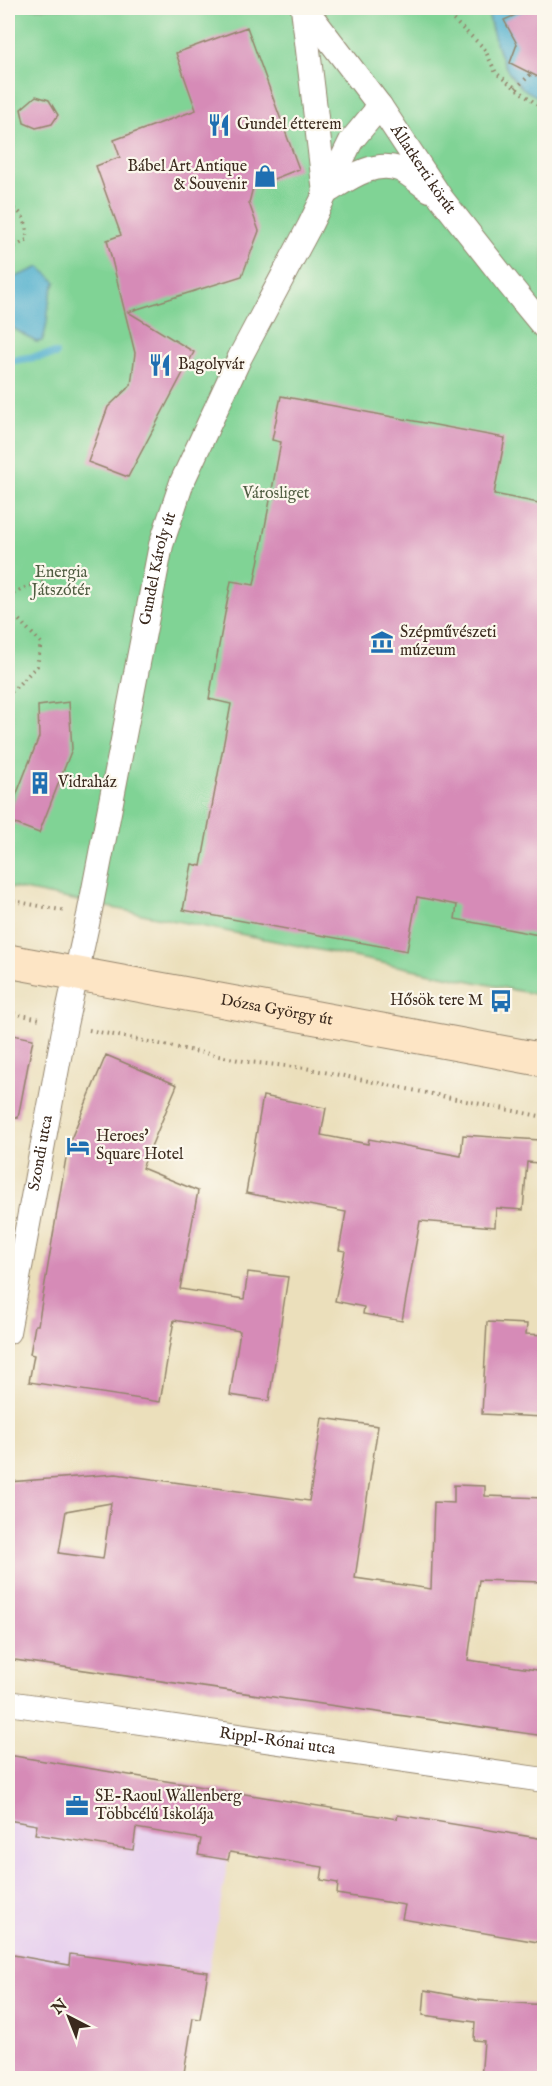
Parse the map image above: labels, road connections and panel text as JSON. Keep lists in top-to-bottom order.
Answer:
{
  "streets": {
    "main road": ["Dózsa György út"],
    "street": [
      "Állatkerti körút",
      "Gundel Károly út",
      "Szondi utca",
      "Rippl-Rónai utca"
    ]
  },
  "crossings": [
    ["Állatkerti körút", "Gundel Károly út"],
    ["Gundel Károly út", "Dózsa György út"],
    ["Gundel Károly út", "Szondi utca"],
    ["Dózsa György út", "Szondi utca"]
  ],
  "parks": ["Városliget", "Energia Játszótér"],
  "places": {
    "restaurant": ["Gundel étterem", "Bagolyvár"],
    "shop": ["Bábel Art Antique & Souvenir"],
    "museum": ["Szépművészeti múzeum"],
    "building": ["Vidraház"],
    "bus stop": ["Hősök tere M"],
    "hotel": ["Heroes' Square Hotel"],
    "office": ["SE-Raoul Wallenberg Többcélú Iskolája"]
  },
  "north": "top left"
}
